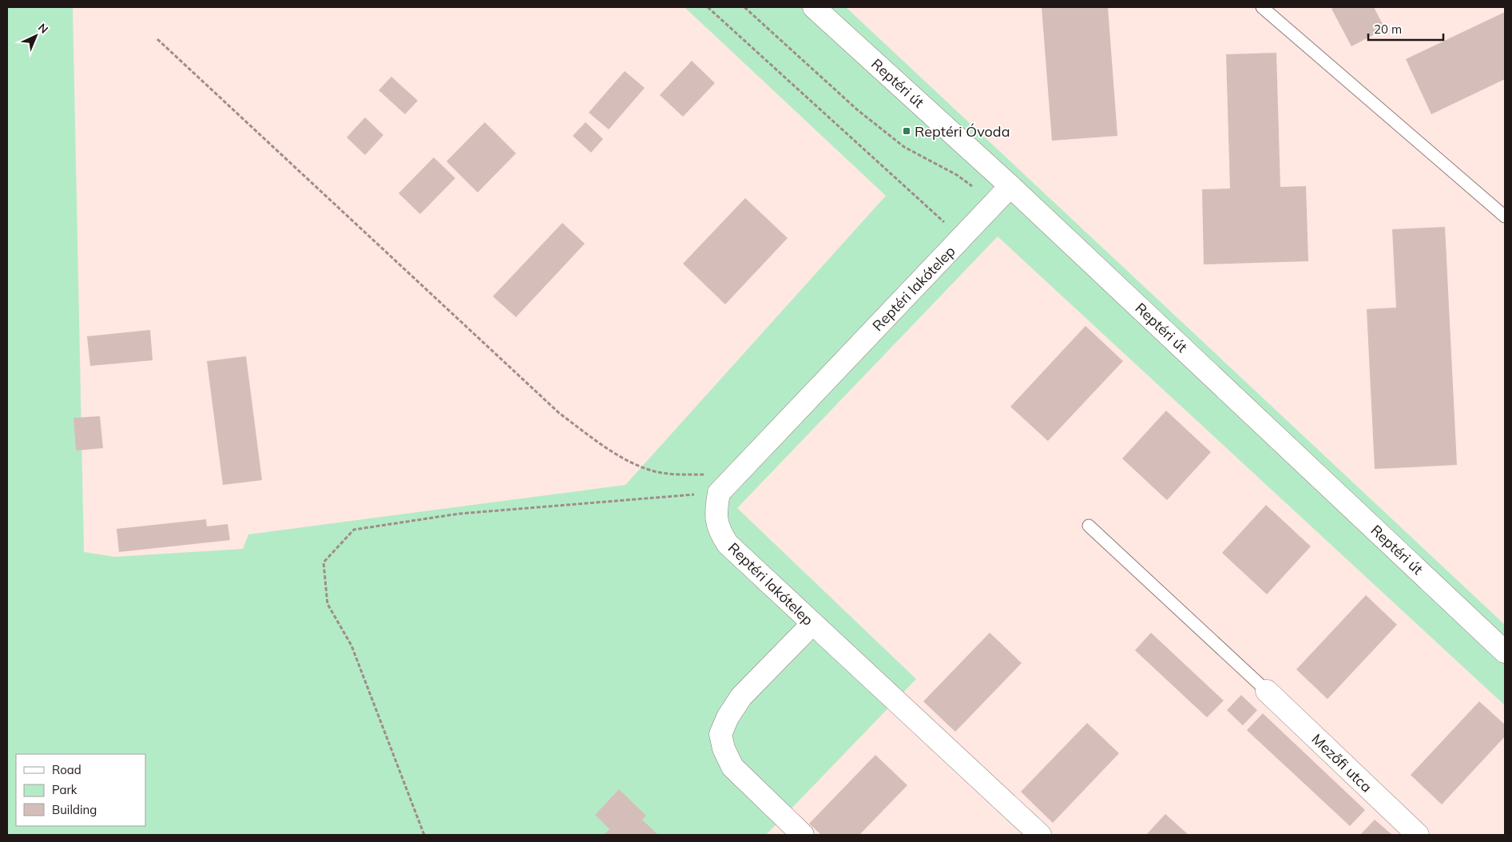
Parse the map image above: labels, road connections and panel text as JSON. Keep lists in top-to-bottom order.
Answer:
{
  "streets": {
    "street": ["Reptéri út", "Reptéri lakótelep", "Mezőfi utca"]
  },
  "crossings": [
    ["Reptéri út", "Reptéri lakótelep"]
  ],
  "places": {
    "transit": ["Reptéri Óvoda"]
  },
  "legend": ["Road", "Park", "Building"],
  "scale_bar": "20 m",
  "north": "top right"
}
